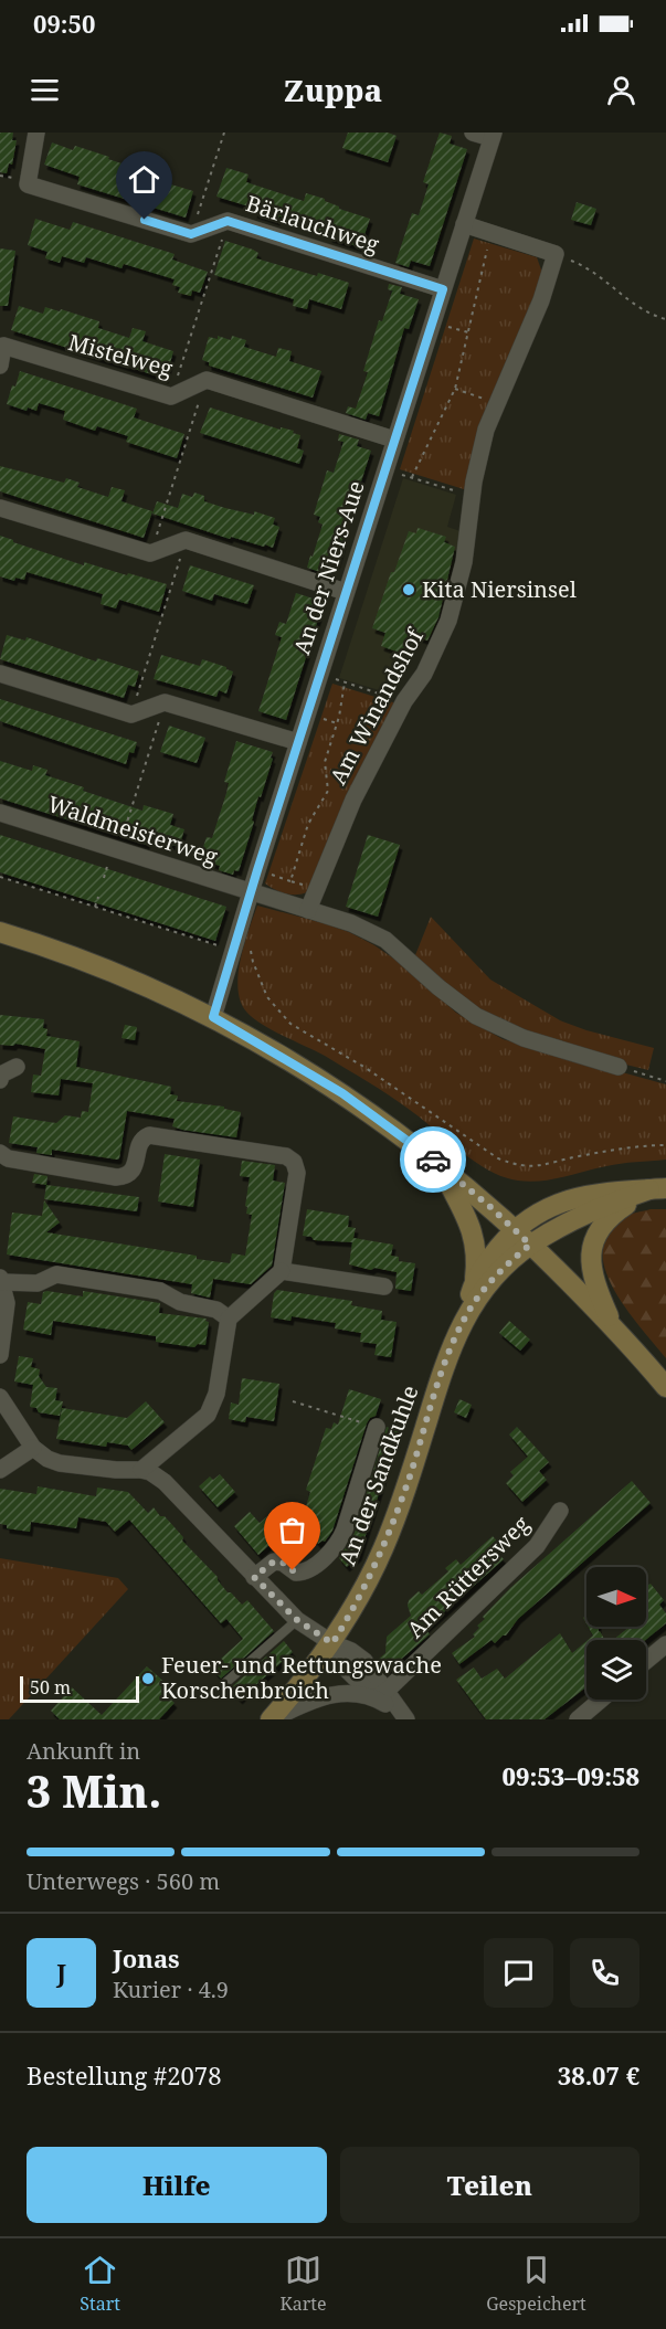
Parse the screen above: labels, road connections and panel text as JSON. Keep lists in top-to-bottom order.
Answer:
{
  "streets": {
    "main road": ["An der Sandkuhle"],
    "street": [
      "Bärlauchweg",
      "Mistelweg",
      "An der Niers-Aue",
      "Am Winandshof",
      "Waldmeisterweg",
      "Am Rüttersweg"
    ]
  },
  "crossings": [
    ["Bärlauchweg", "An der Niers-Aue"],
    ["An der Niers-Aue", "Waldmeisterweg"]
  ],
  "places": ["Kita Niersinsel", "Feuer- und Rettungswache Korschenbroich"],
  "scale_bar": "50 m",
  "north": "right",
  "page": {
    "status": "09:50",
    "header": "Zuppa",
    "scale": "50 m",
    "heading": ["3 Min.", "Ankunft in", "09:53–09:58"],
    "panel": [
      "Jonas",
      "Kurier · 4.9",
      "Bestellung #2078",
      "38.07 €"
    ],
    "bar": "Unterwegs · 560 m",
    "round": "J",
    "buttons": ["Hilfe", "Teilen"],
    "tabs": ["Start", "Karte", "Gespeichert"]
  }
}
